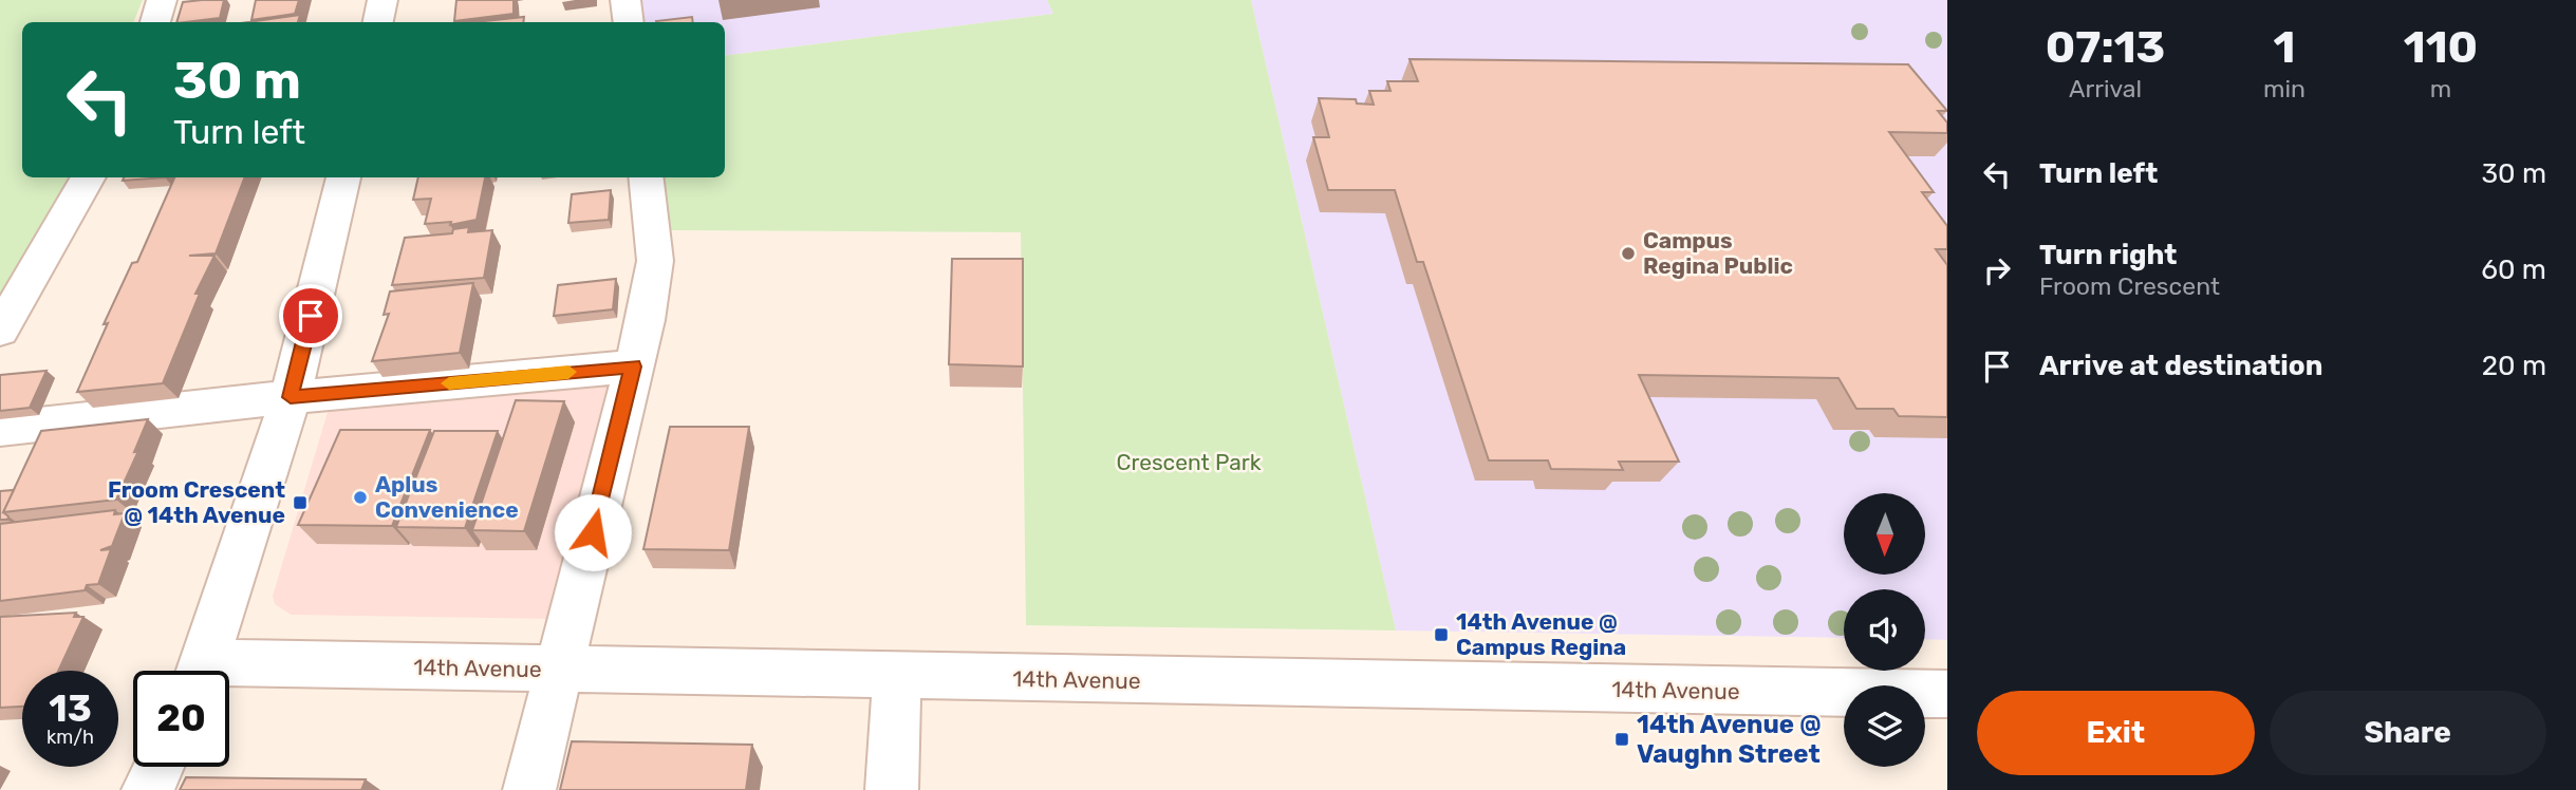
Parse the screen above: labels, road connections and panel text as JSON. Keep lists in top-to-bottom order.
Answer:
{
  "streets": {
    "street": ["14th Avenue"]
  },
  "parks": ["Crescent Park"],
  "places": {
    "other": ["Campus Regina Public", "Aplus Convenience"],
    "transit": ["Froom Crescent @ 14th Avenue", "14th Avenue @ Campus Regina", "14th Avenue @ Vaughn Street"]
  },
  "north": "bottom",
  "page": {
    "eta": [
      "07:13",
      "Arrival",
      "1",
      "min",
      "110",
      "m"
    ],
    "turn": ["30 m", "Turn left"],
    "list": [
      {
        "name": "Turn left",
        "value": "30 m"
      },
      {
        "name": "Turn right",
        "note": "Froom Crescent",
        "value": "60 m"
      },
      {
        "name": "Arrive at destination",
        "value": "20 m"
      }
    ],
    "speed": "13 km/h",
    "limit": "20",
    "buttons": ["Exit", "Share"]
  }
}
